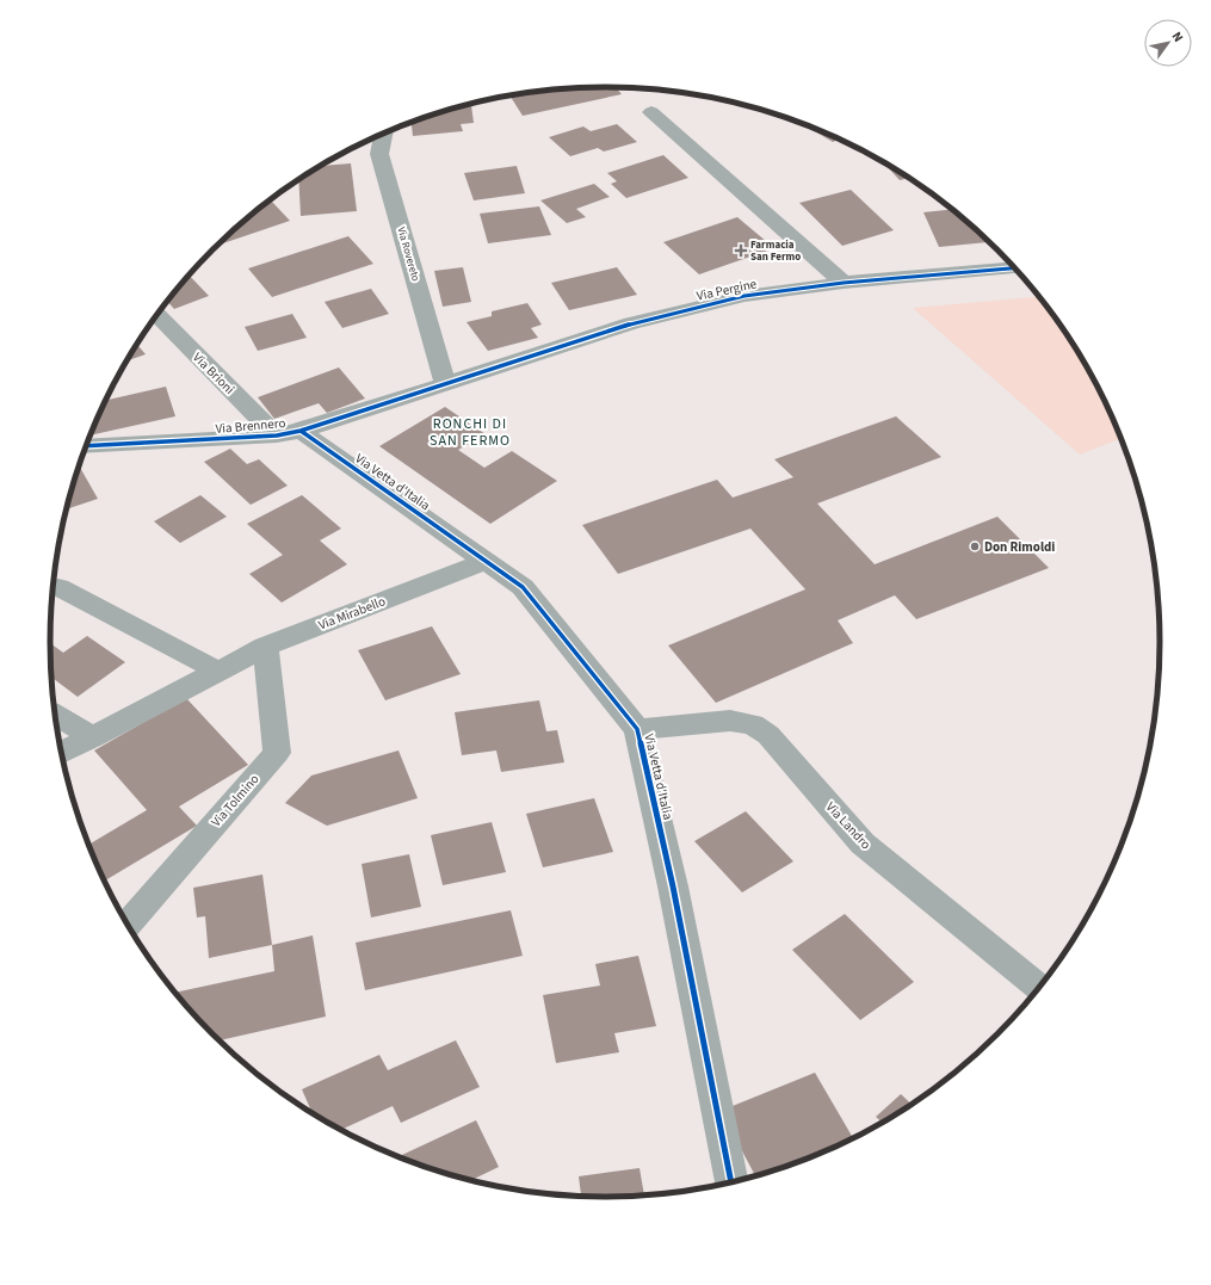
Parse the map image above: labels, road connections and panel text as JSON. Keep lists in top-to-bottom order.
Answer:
{
  "streets": {
    "street": [
      "Via Rovereto",
      "Via Pergine",
      "Via Brioni",
      "Via Brennero",
      "Via Vetta d'Italia",
      "Via Mirabello",
      "Via Tolmino",
      "Via Landro"
    ]
  },
  "crossings": [
    ["Via Rovereto", "Via Pergine"],
    ["Via Rovereto", "Via Brennero"],
    ["Via Pergine", "Via Brennero"],
    ["Via Brioni", "Via Brennero"],
    ["Via Brennero", "Via Vetta d'Italia"],
    ["Via Vetta d'Italia", "Via Mirabello"],
    ["Via Vetta d'Italia", "Via Landro"],
    ["Via Mirabello", "Via Tolmino"]
  ],
  "districts": ["RONCHI DI SAN FERMO"],
  "places": {
    "health": ["Farmacia San Fermo"],
    "other": ["Don Rimoldi"]
  },
  "north": "top right"
}
